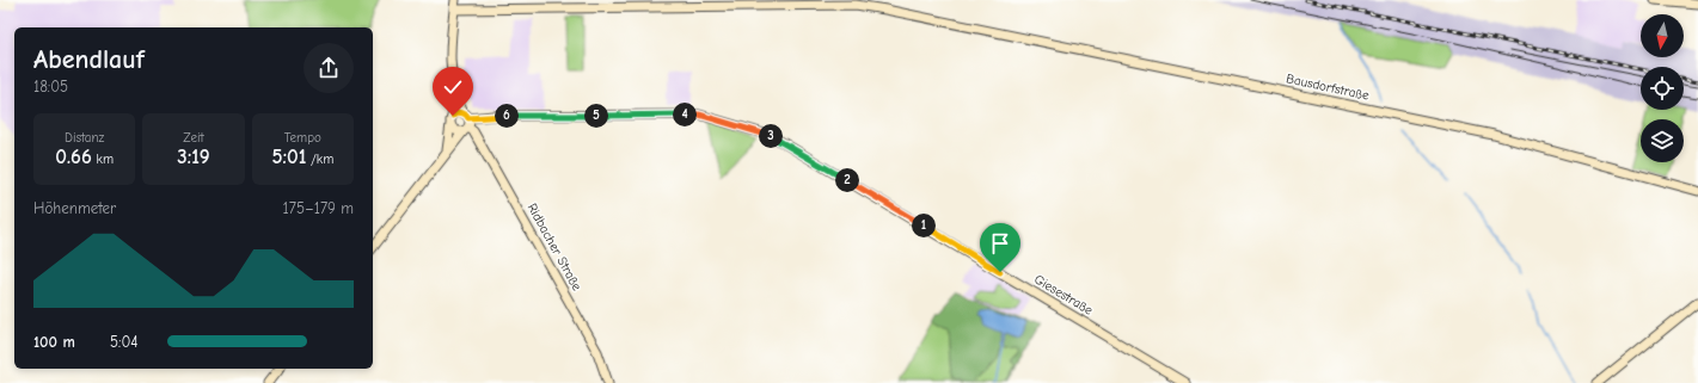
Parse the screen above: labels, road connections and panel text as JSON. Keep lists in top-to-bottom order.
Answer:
{
  "streets": {
    "street": ["Bausdorfstraße", "Ridbacher Straße", "Giesestraße"]
  },
  "north": "bottom",
  "page": {
    "heading": ["Abendlauf", "18:05"],
    "pins": [
      "4",
      "5",
      "6",
      "3",
      "2",
      "1"
    ],
    "stats": [
      ["Distanz", "0.66 km"],
      ["Zeit", "3:19"],
      ["Tempo", "5:01 /km"]
    ],
    "chart": ["Höhenmeter", "175–179 m"],
    "list": [
      {
        "name": "100 m",
        "note": "5:04"
      }
    ]
  }
}
